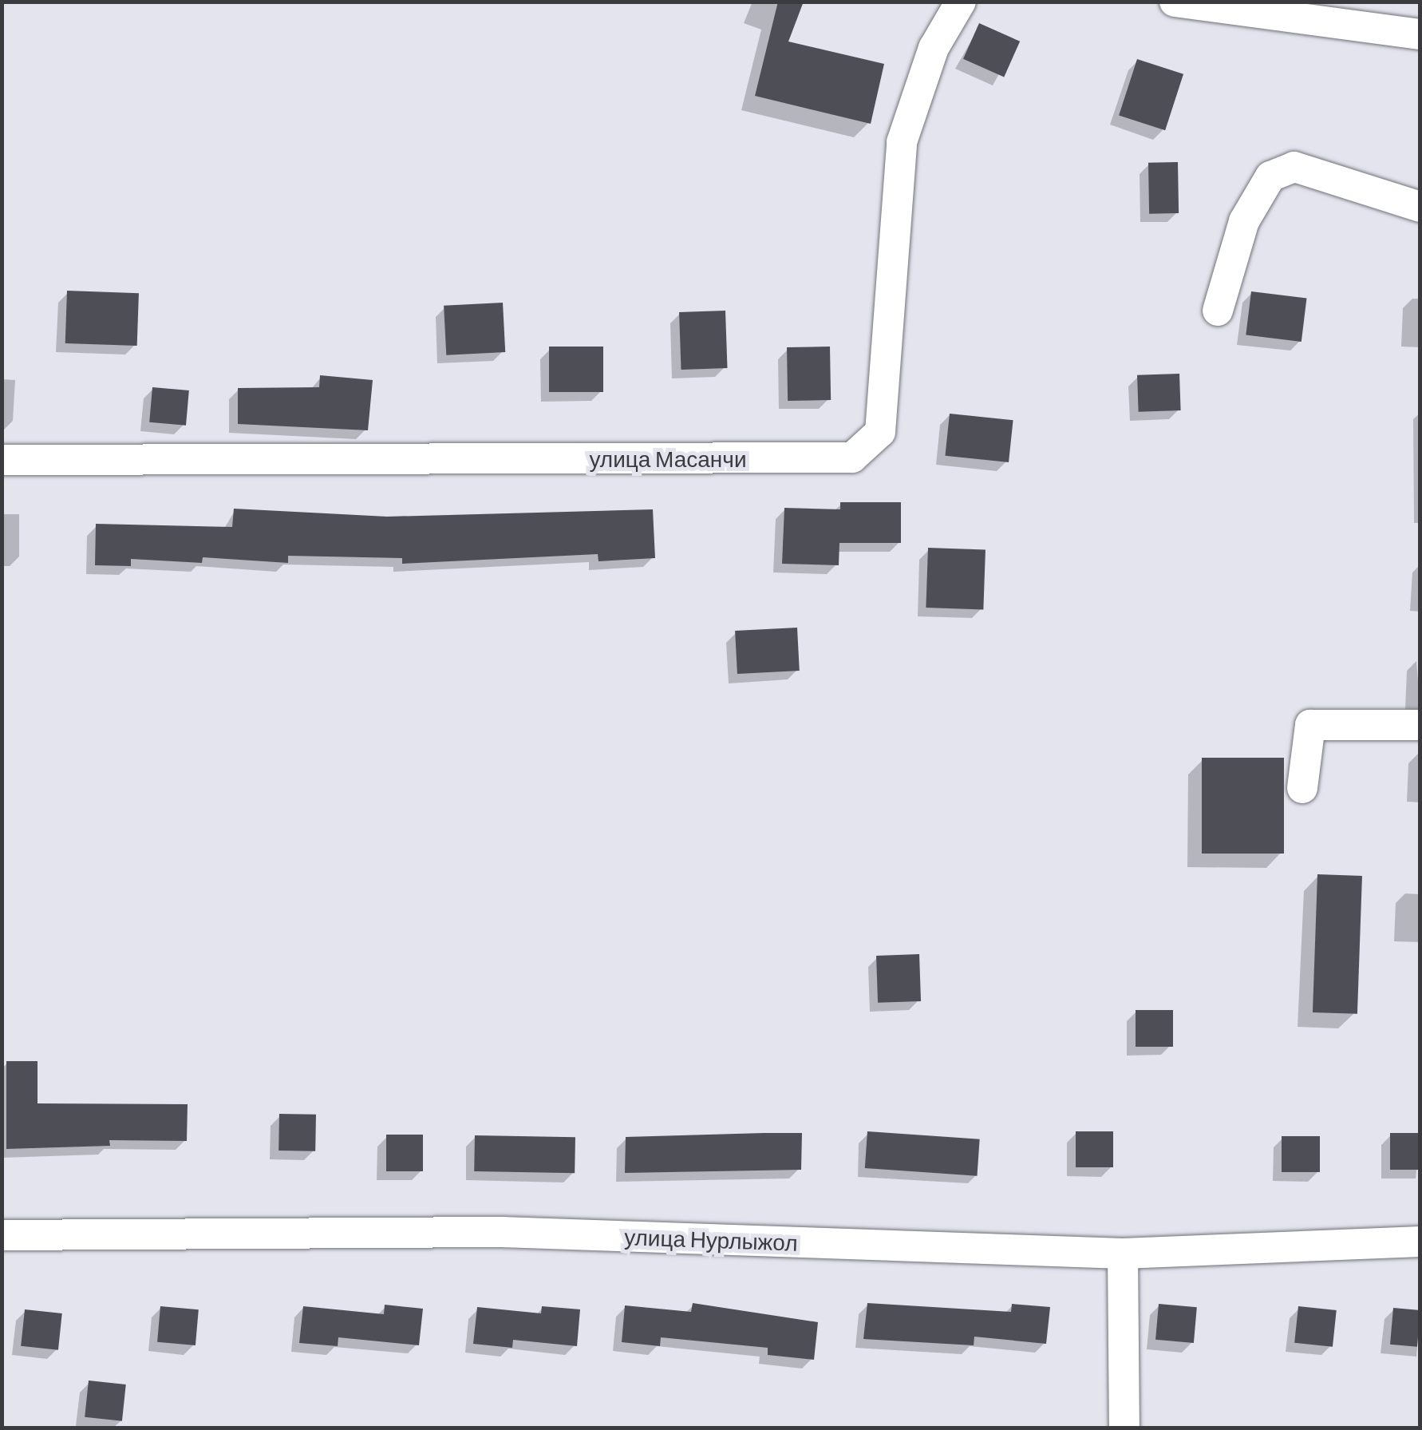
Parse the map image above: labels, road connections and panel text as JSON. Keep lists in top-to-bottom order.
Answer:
{
  "streets": {
    "street": ["улица Масанчи", "улица Нурлыжол"]
  }
}
